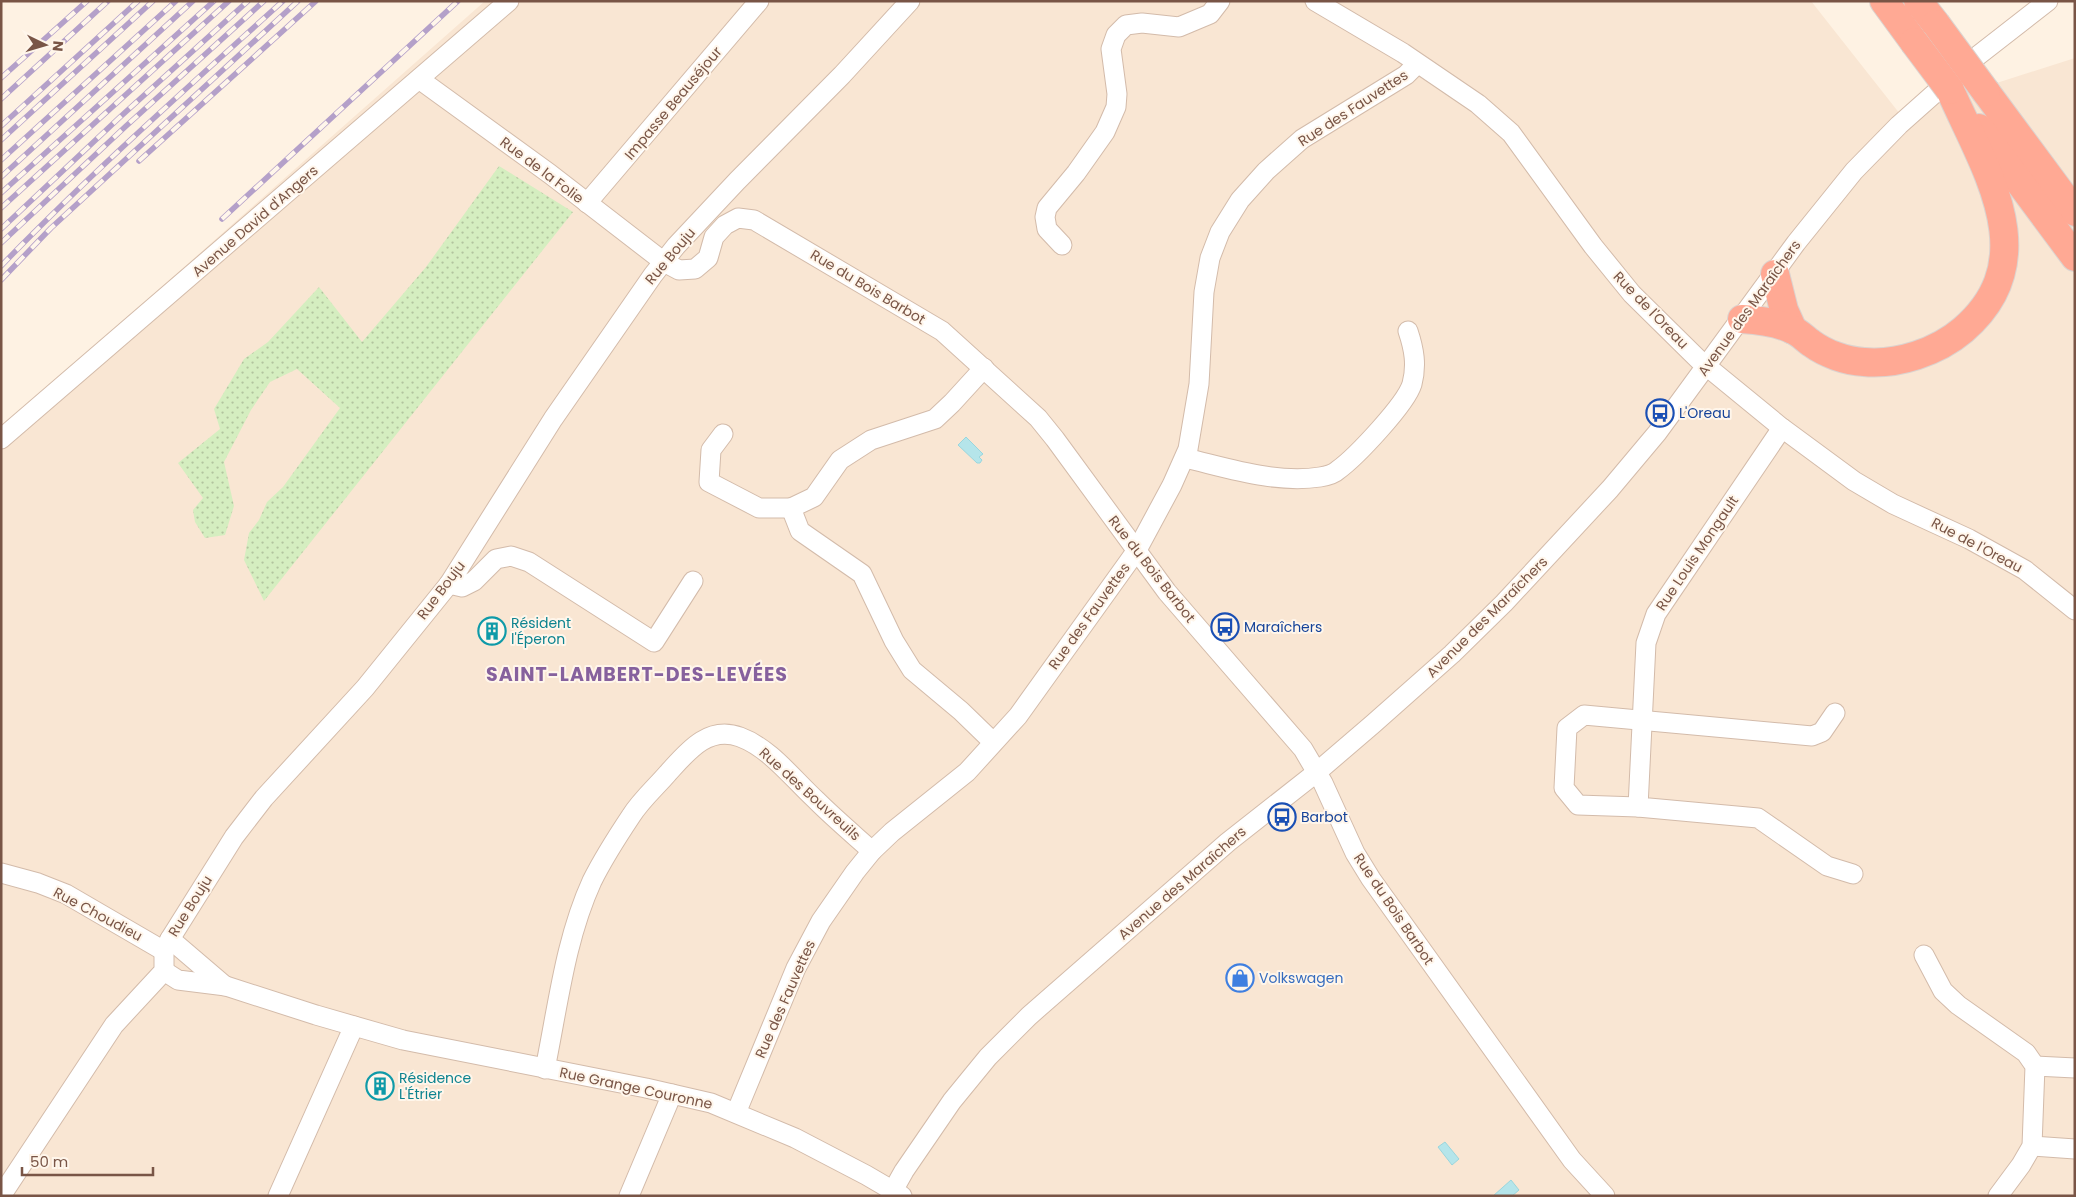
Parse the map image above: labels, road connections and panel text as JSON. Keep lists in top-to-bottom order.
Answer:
{
  "streets": {
    "street": [
      "Impasse Beauséjour",
      "Rue des Fauvettes",
      "Rue de la Folie",
      "Avenue David d'Angers",
      "Rue Bouju",
      "Rue du Bois Barbot",
      "Avenue des Maraîchers",
      "Rue de l'Oreau",
      "Rue Louis Mongault",
      "Rue des Bouvreuils",
      "Rue Choudieu",
      "Rue Grange Couronne"
    ]
  },
  "crossings": [
    ["Impasse Beauséjour", "Rue de la Folie"],
    ["Rue des Fauvettes", "Rue du Bois Barbot"],
    ["Rue des Fauvettes", "Rue de l'Oreau"],
    ["Rue des Fauvettes", "Rue des Bouvreuils"],
    ["Rue des Fauvettes", "Rue Grange Couronne"],
    ["Rue de la Folie", "Avenue David d'Angers"],
    ["Rue de la Folie", "Rue Bouju"],
    ["Rue de la Folie", "Rue du Bois Barbot"],
    ["Rue Bouju", "Rue du Bois Barbot"],
    ["Rue Bouju", "Rue Choudieu"],
    ["Rue Bouju", "Rue Grange Couronne"],
    ["Rue du Bois Barbot", "Avenue des Maraîchers"],
    ["Avenue des Maraîchers", "Rue de l'Oreau"],
    ["Avenue des Maraîchers", "Rue Grange Couronne"],
    ["Rue de l'Oreau", "Rue Louis Mongault"],
    ["Rue des Bouvreuils", "Rue Grange Couronne"],
    ["Rue Choudieu", "Rue Grange Couronne"]
  ],
  "districts": ["SAINT-LAMBERT-DES-LEVÉES"],
  "places": {
    "bus stop": ["L'Oreau", "Maraîchers", "Barbot"],
    "building": ["Résident l'Éperon", "Résidence L'Étrier"],
    "shop": ["Volkswagen"]
  },
  "scale_bar": "50 m",
  "north": "right"
}
